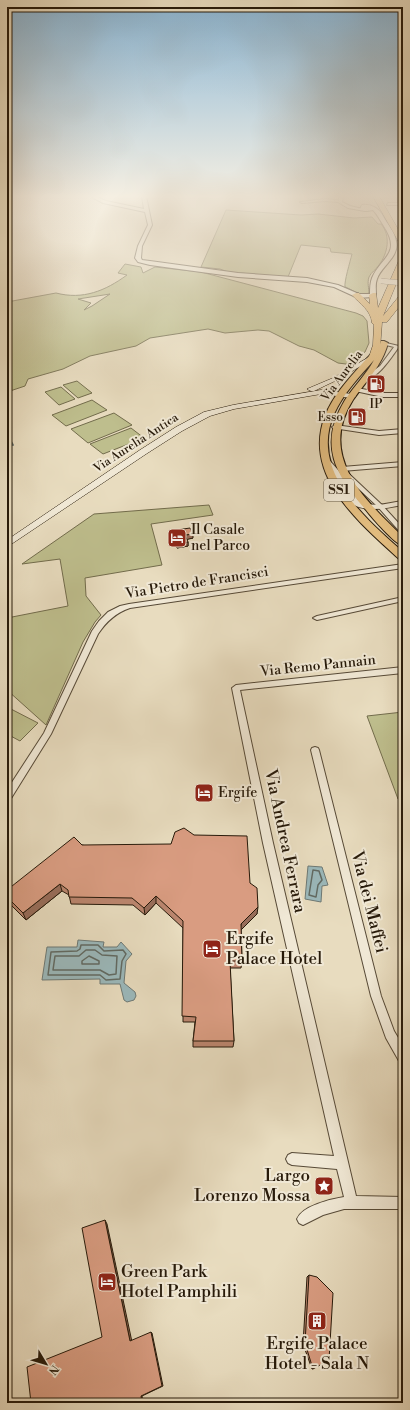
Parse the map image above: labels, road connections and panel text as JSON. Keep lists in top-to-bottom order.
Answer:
{
  "streets": {
    "highway": ["Via Aurelia", "SS1"],
    "main road": ["Via Aurelia Antica"],
    "street": [
      "Via Pietro de Francisci",
      "Via Remo Pannain",
      "Via Andrea Ferrara",
      "Via dei Maffei"
    ]
  },
  "crossings": [
    ["Via Remo Pannain", "Via Andrea Ferrara"]
  ],
  "places": {
    "fuel station": ["IP", "Esso"],
    "hotel": [
      "Il Casale nel Parco",
      "Ergife",
      "Ergife Palace Hotel",
      "Green Park Hotel Pamphili"
    ],
    "place": ["Largo Lorenzo Mossa"],
    "building": ["Ergife Palace Hotel - Sala N"]
  },
  "north": "bottom right"
}
